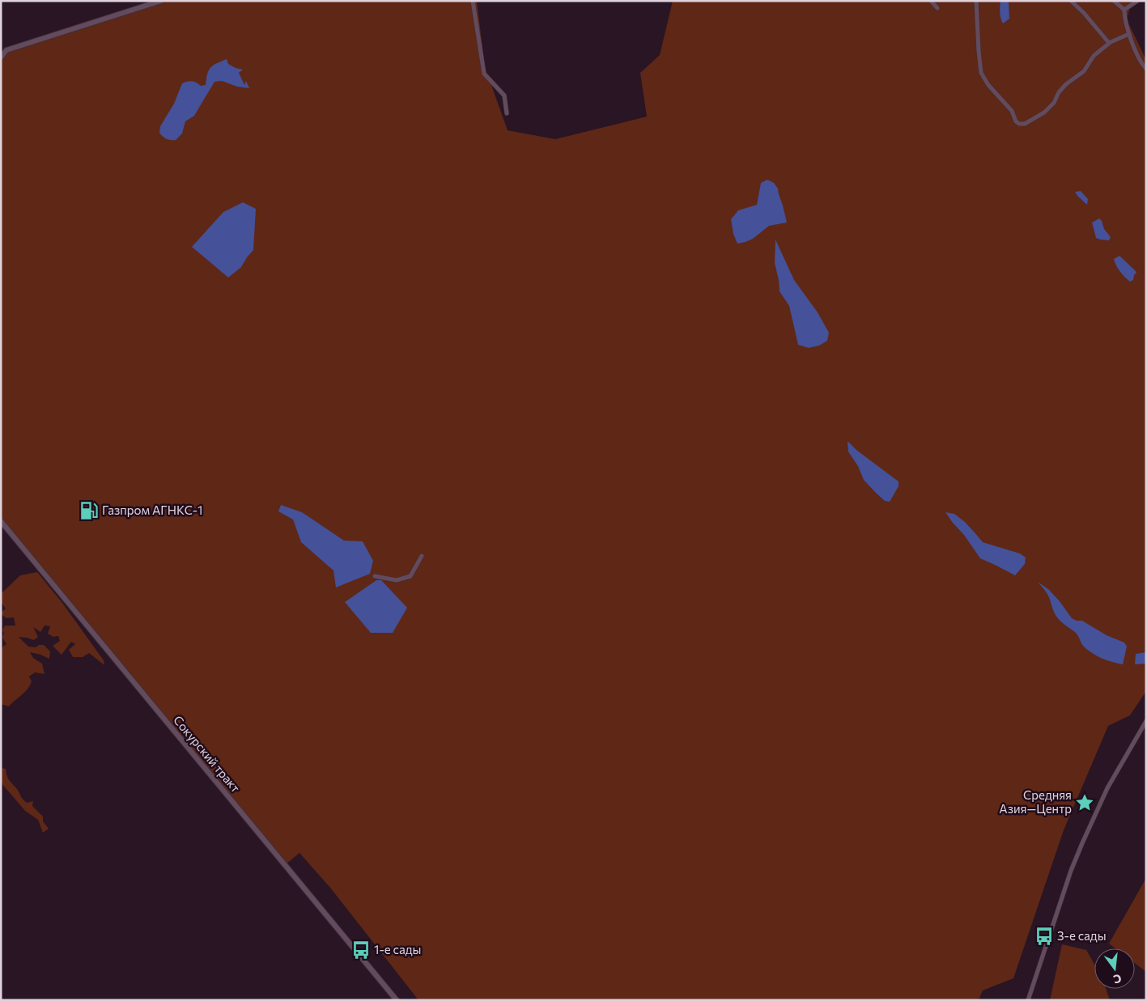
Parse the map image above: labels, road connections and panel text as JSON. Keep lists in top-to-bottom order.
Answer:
{
  "streets": {
    "street": ["Сокурский тракт"]
  },
  "places": {
    "fuel station": ["Газпром АГНКС-1"],
    "place": ["Средняя Азия—Центр"],
    "bus stop": ["3-е сады", "1-е сады"]
  },
  "north": "bottom"
}
